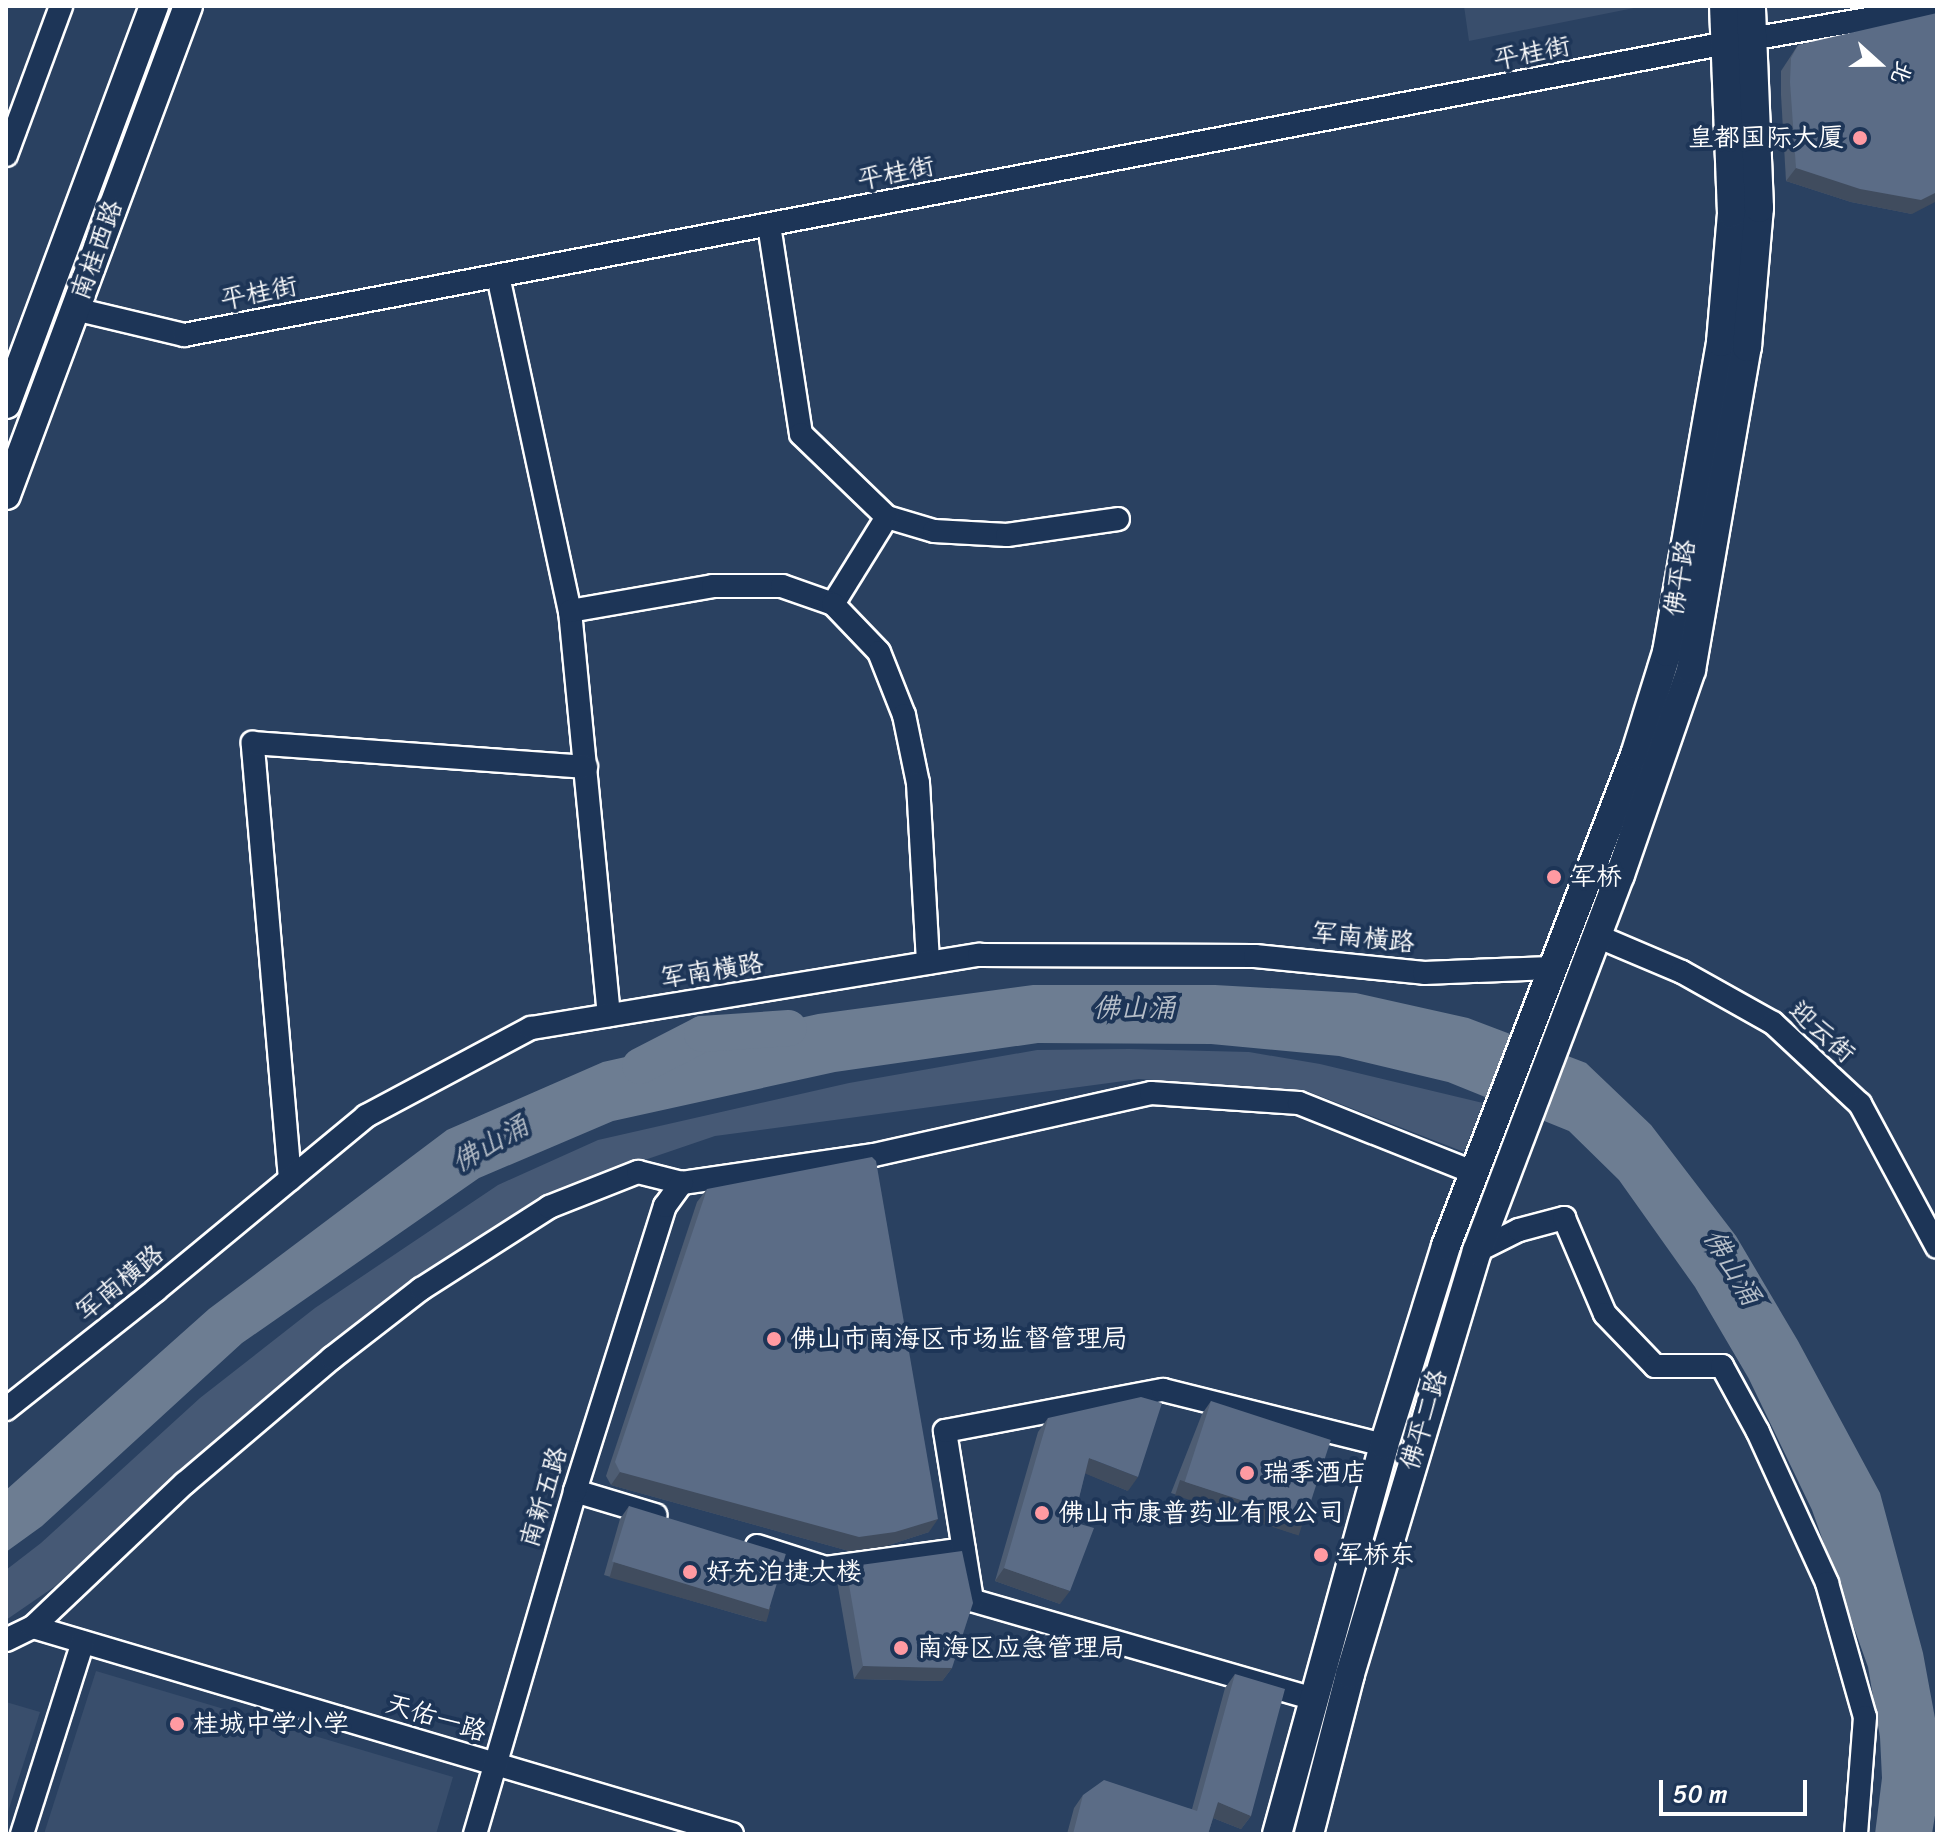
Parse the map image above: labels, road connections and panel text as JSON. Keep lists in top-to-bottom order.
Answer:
{
  "streets": {
    "main road": ["南桂西路", "佛平路", "佛平二路"],
    "street": [
      "平桂街",
      "军南横路",
      "迎云街",
      "南新五路",
      "天佑一路"
    ]
  },
  "crossings": [
    ["平桂街", "南桂西路"],
    ["平桂街", "佛平路"],
    ["佛平路", "军南横路"],
    ["佛平路", "迎云街"],
    ["佛平路", "佛平二路"],
    ["南新五路", "天佑一路"]
  ],
  "water": ["佛山涌"],
  "places": [
    "皇都国际大厦",
    "军桥",
    "佛山市南海区市场监督管理局",
    "瑞季酒店",
    "佛山市康普药业有限公司",
    "军桥东",
    "好充泊捷大楼",
    "南海区应急管理局",
    "桂城中学小学"
  ],
  "scale_bar": "50 m",
  "north": "right"
}
